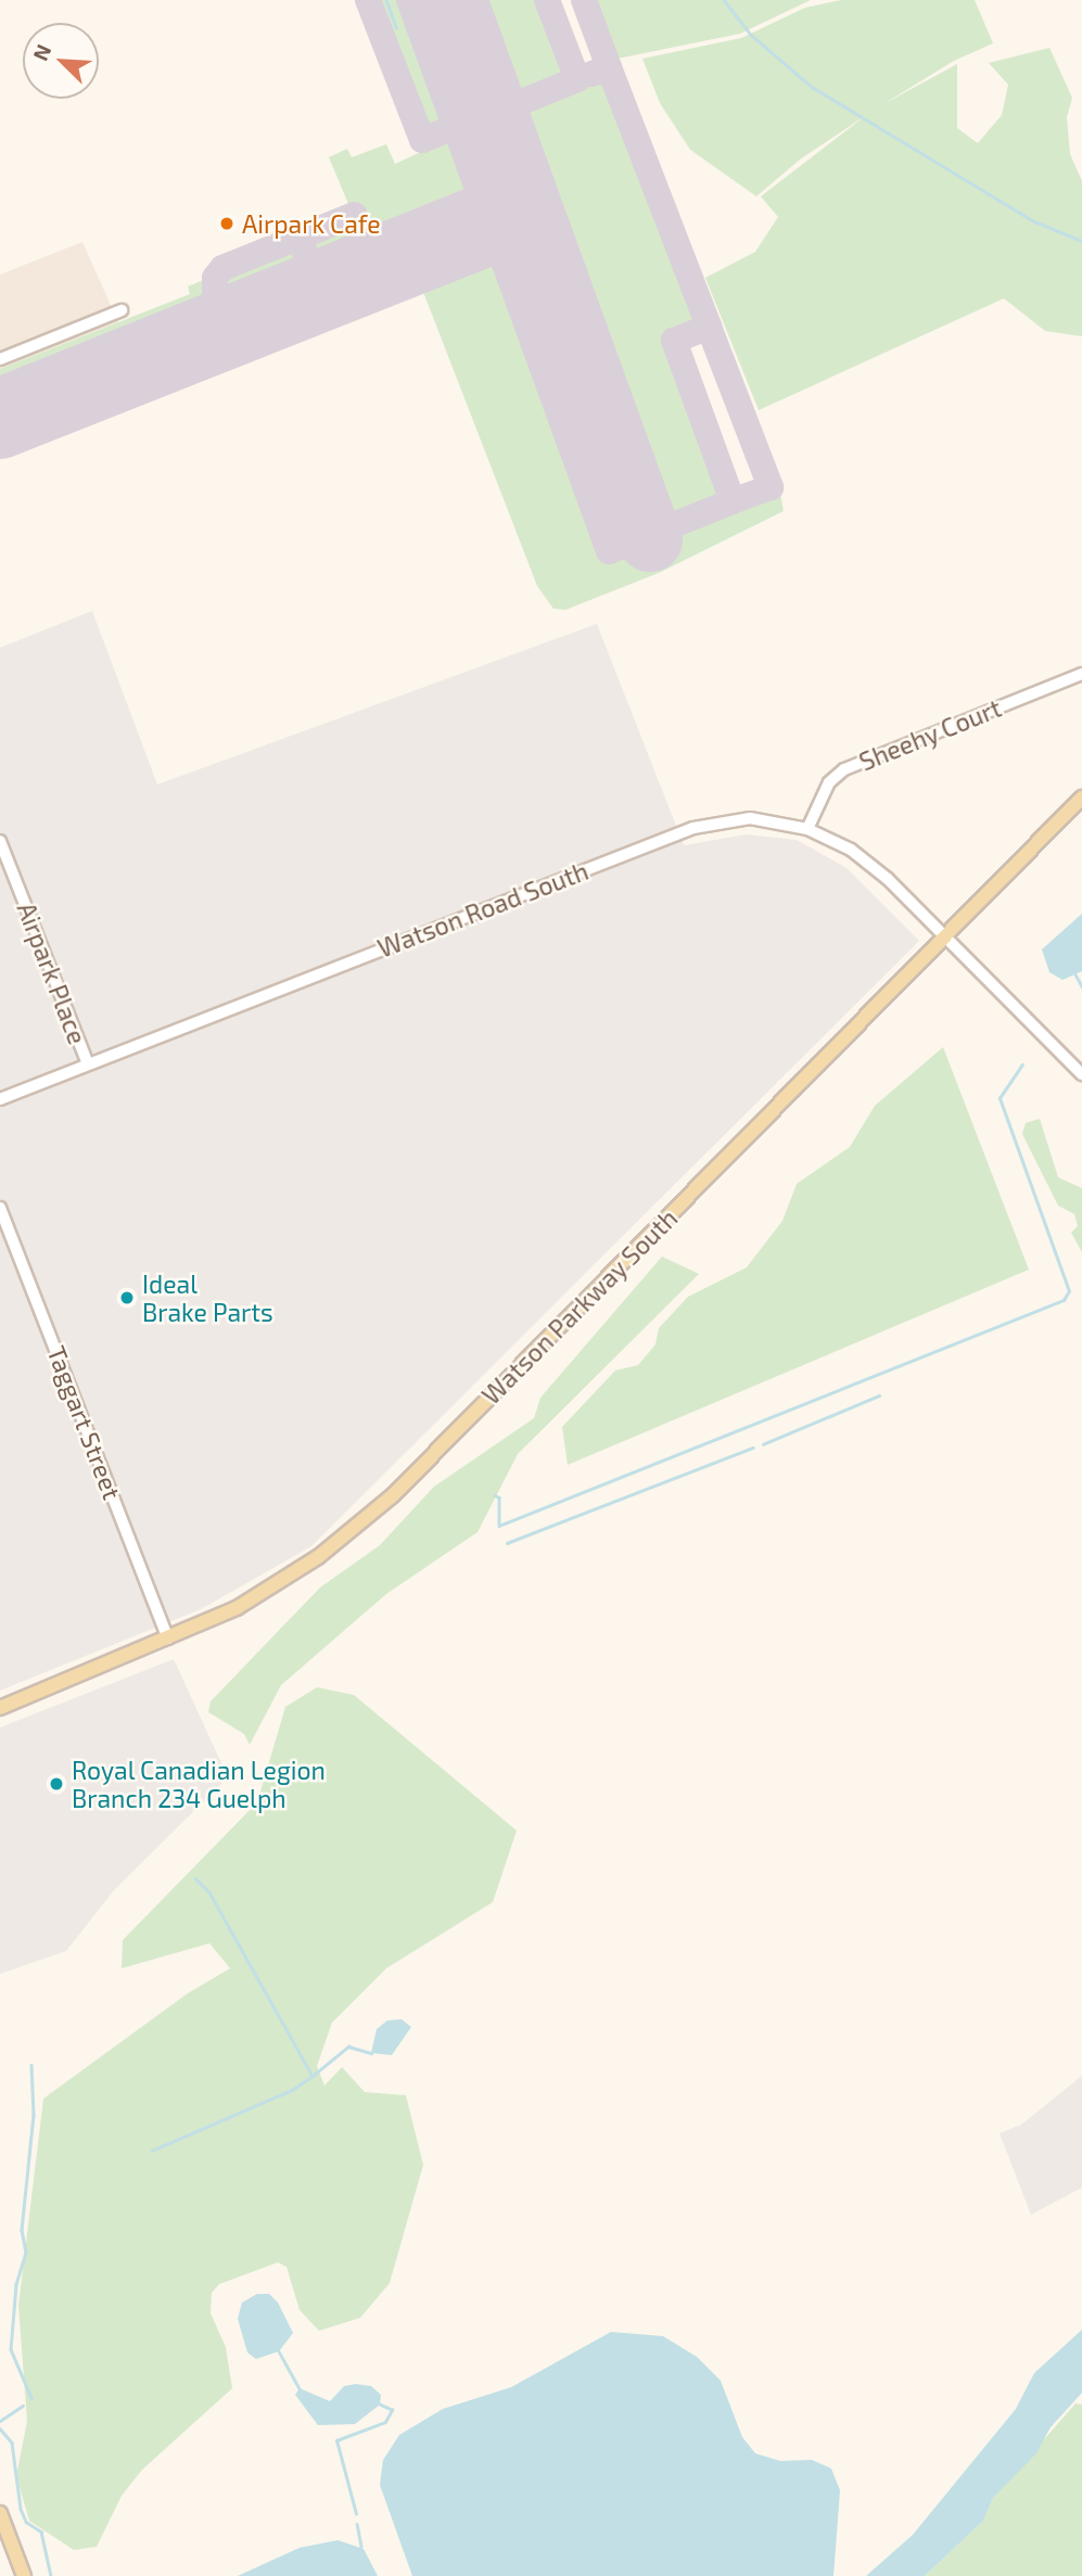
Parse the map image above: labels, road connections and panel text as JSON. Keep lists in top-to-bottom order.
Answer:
{
  "streets": {
    "main road": ["Watson Parkway South"],
    "street": [
      "Sheehy Court",
      "Watson Road South",
      "Airpark Place",
      "Taggart Street"
    ]
  },
  "crossings": [
    ["Sheehy Court", "Watson Road South"],
    ["Watson Road South", "Airpark Place"],
    ["Watson Road South", "Watson Parkway South"],
    ["Watson Parkway South", "Taggart Street"]
  ],
  "places": ["Airpark Cafe", "Ideal Brake Parts", "Royal Canadian Legion Branch 234 Guelph"],
  "north": "top left"
}
